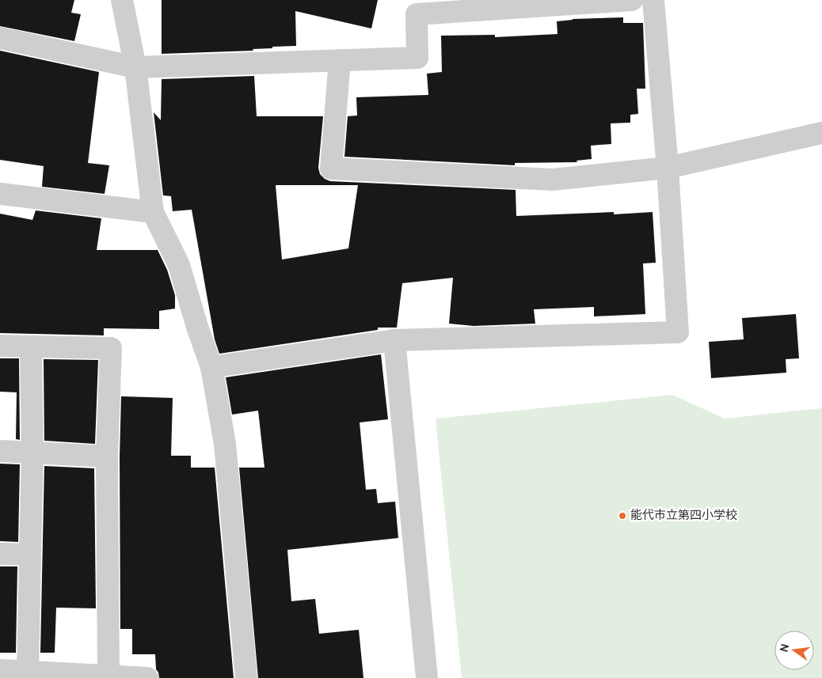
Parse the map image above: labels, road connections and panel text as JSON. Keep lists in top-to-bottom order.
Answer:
{
  "places": ["能代市立第四小学校"],
  "north": "left"
}
